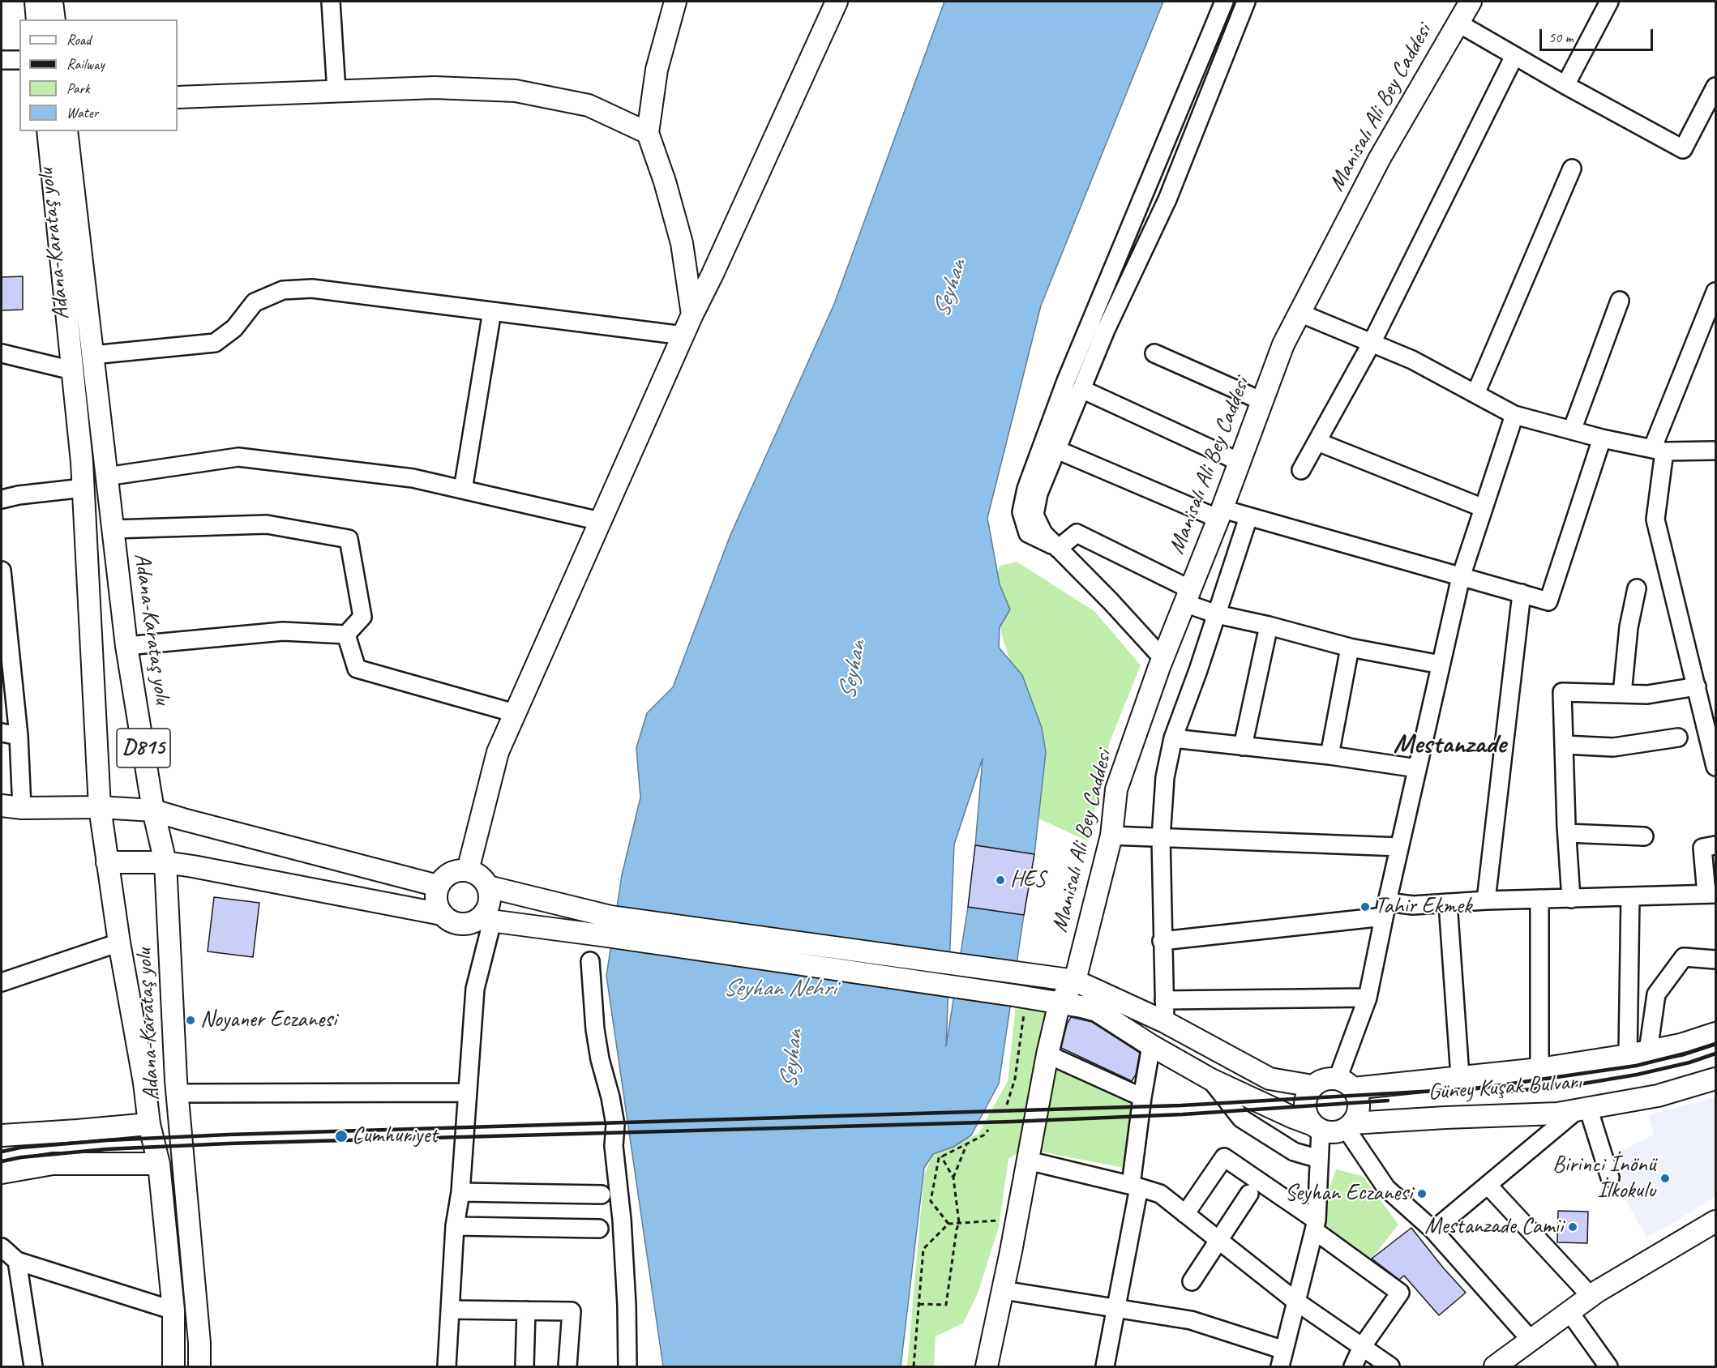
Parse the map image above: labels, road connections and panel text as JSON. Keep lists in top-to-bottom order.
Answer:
{
  "streets": {
    "main road": [
      "Manisalı Ali Bey Caddesi",
      "Adana-Karataş yolu",
      "D815",
      "Güney Kuşak Bulvarı"
    ]
  },
  "districts": ["Mestanzade"],
  "water": ["Seyhan", "Seyhan Nehri"],
  "places": [
    "HES",
    "Tahir Ekmek",
    "Noyaner Eczanesi",
    "Cumhuriyet",
    "Birinci İnönü İlkokulu",
    "Seyhan Eczanesi",
    "Mestanzade Camii"
  ],
  "legend": [
    "Road",
    "Railway",
    "Park",
    "Water"
  ],
  "scale_bar": "50 m"
}
